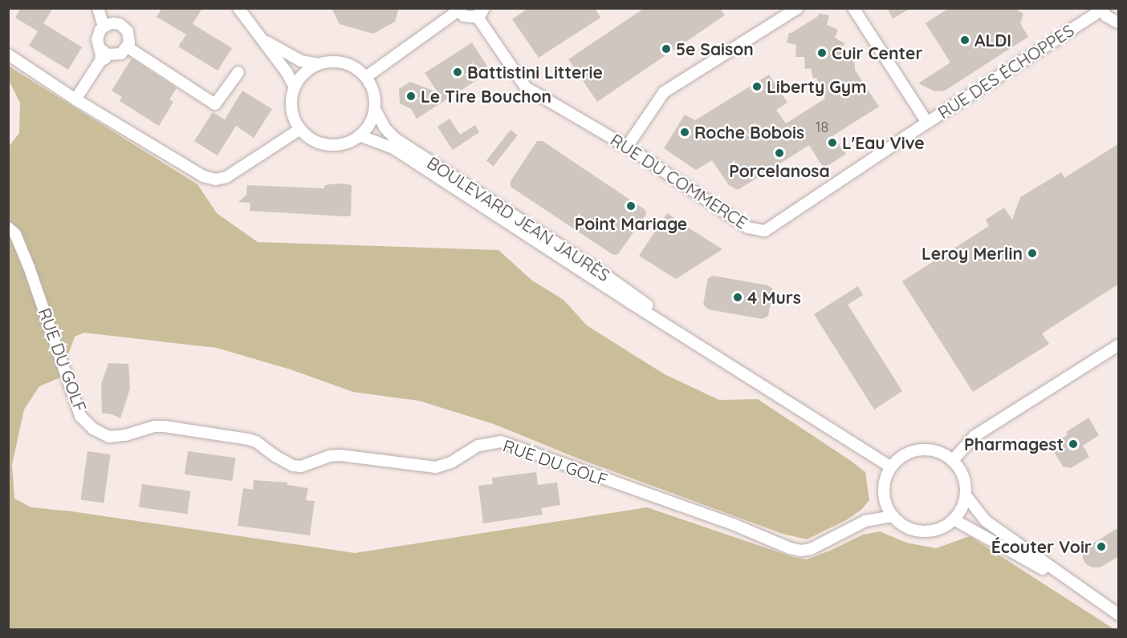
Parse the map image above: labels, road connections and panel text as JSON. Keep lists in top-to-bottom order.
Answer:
{
  "streets": {
    "street": [
      "RUE DES ÉCHOPPES",
      "RUE DU COMMERCE",
      "BOULEVARD JEAN JAURÈS",
      "RUE DU GOLF"
    ]
  },
  "crossings": [
    ["RUE DES ÉCHOPPES", "RUE DU COMMERCE"],
    ["BOULEVARD JEAN JAURÈS", "RUE DU GOLF"]
  ],
  "places": [
    "ALDI",
    "5e Saison",
    "Cuir Center",
    "Battistini Litterie",
    "Liberty Gym",
    "Le Tire Bouchon",
    "Roche Bobois",
    "L'Eau Vive",
    "Porcelanosa",
    "Point Mariage",
    "Leroy Merlin",
    "4 Murs",
    "Pharmagest",
    "Écouter Voir"
  ],
  "house_numbers": ["18"]
}
